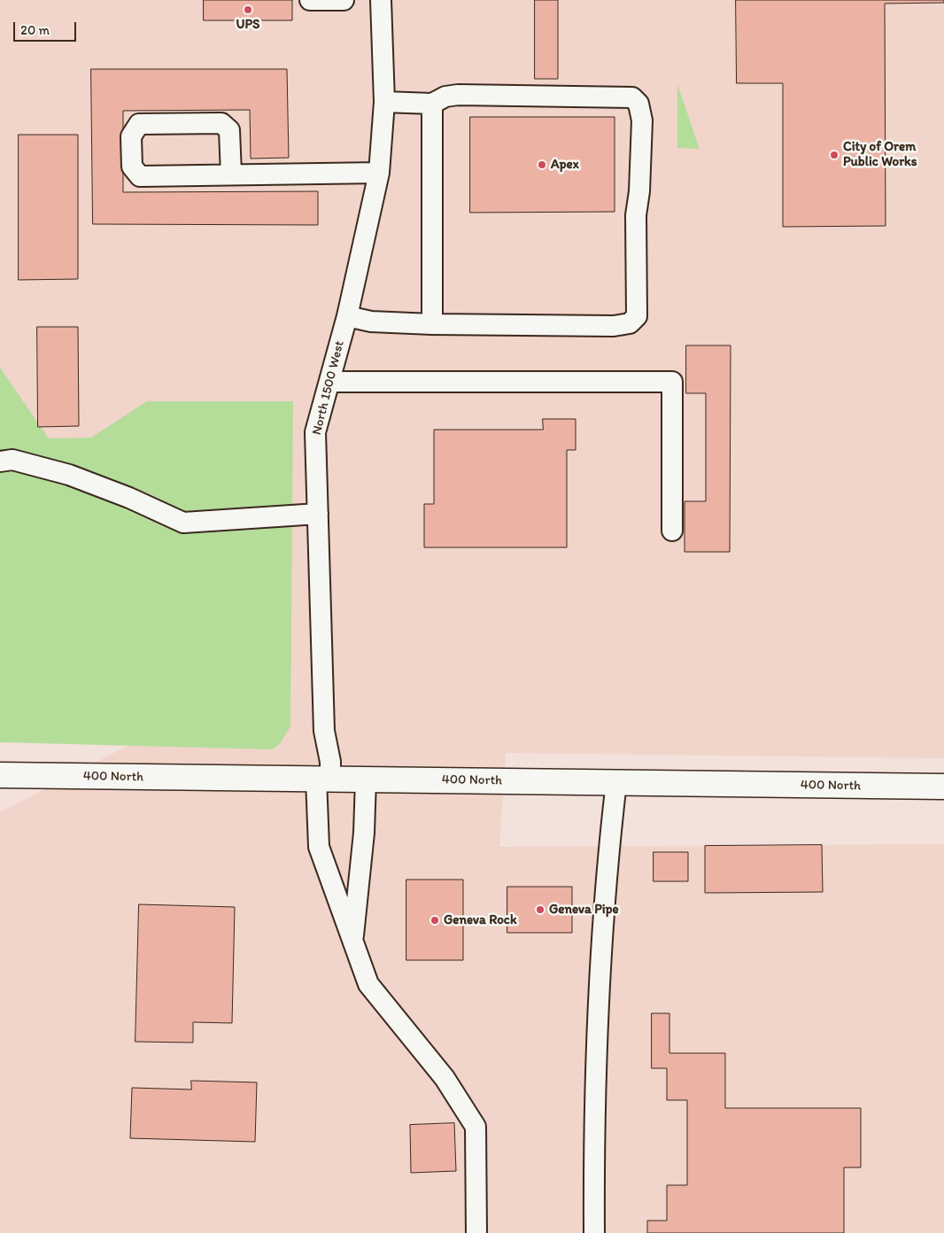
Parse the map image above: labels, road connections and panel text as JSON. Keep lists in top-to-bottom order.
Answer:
{
  "streets": {
    "main road": ["400 North"],
    "street": ["North 1500 West"]
  },
  "crossings": [
    ["North 1500 West", "400 North"]
  ],
  "places": [
    "UPS",
    "City of Orem Public Works",
    "Apex",
    "Geneva Pipe",
    "Geneva Rock"
  ],
  "scale_bar": "20 m"
}
